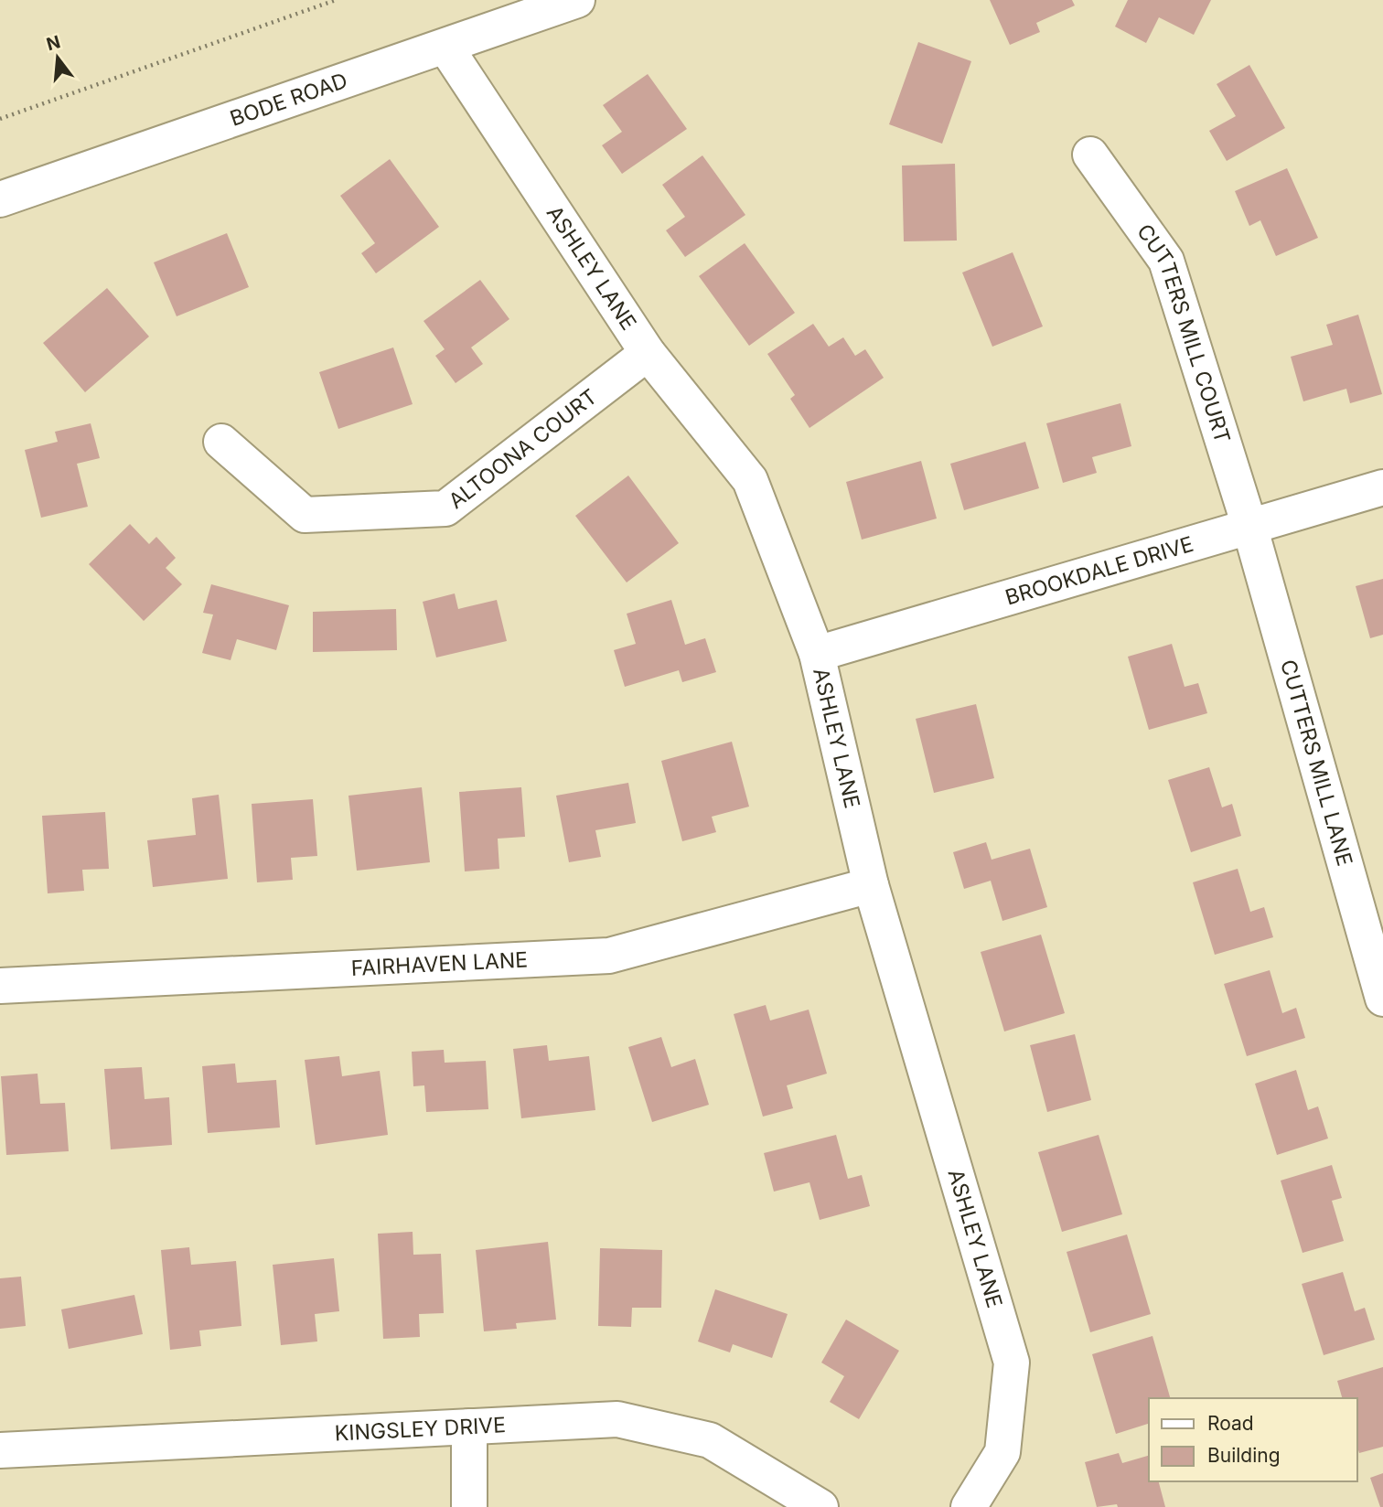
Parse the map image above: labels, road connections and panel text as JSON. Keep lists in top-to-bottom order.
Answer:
{
  "streets": {
    "street": [
      "BODE ROAD",
      "ASHLEY LANE",
      "CUTTERS MILL COURT",
      "ALTOONA COURT",
      "BROOKDALE DRIVE",
      "CUTTERS MILL LANE",
      "FAIRHAVEN LANE",
      "KINGSLEY DRIVE"
    ]
  },
  "crossings": [
    ["BODE ROAD", "ASHLEY LANE"],
    ["ASHLEY LANE", "ALTOONA COURT"],
    ["ASHLEY LANE", "BROOKDALE DRIVE"],
    ["ASHLEY LANE", "FAIRHAVEN LANE"],
    ["CUTTERS MILL COURT", "BROOKDALE DRIVE"],
    ["CUTTERS MILL COURT", "CUTTERS MILL LANE"],
    ["BROOKDALE DRIVE", "CUTTERS MILL LANE"]
  ],
  "legend": ["Road", "Building"],
  "north": "top"
}
